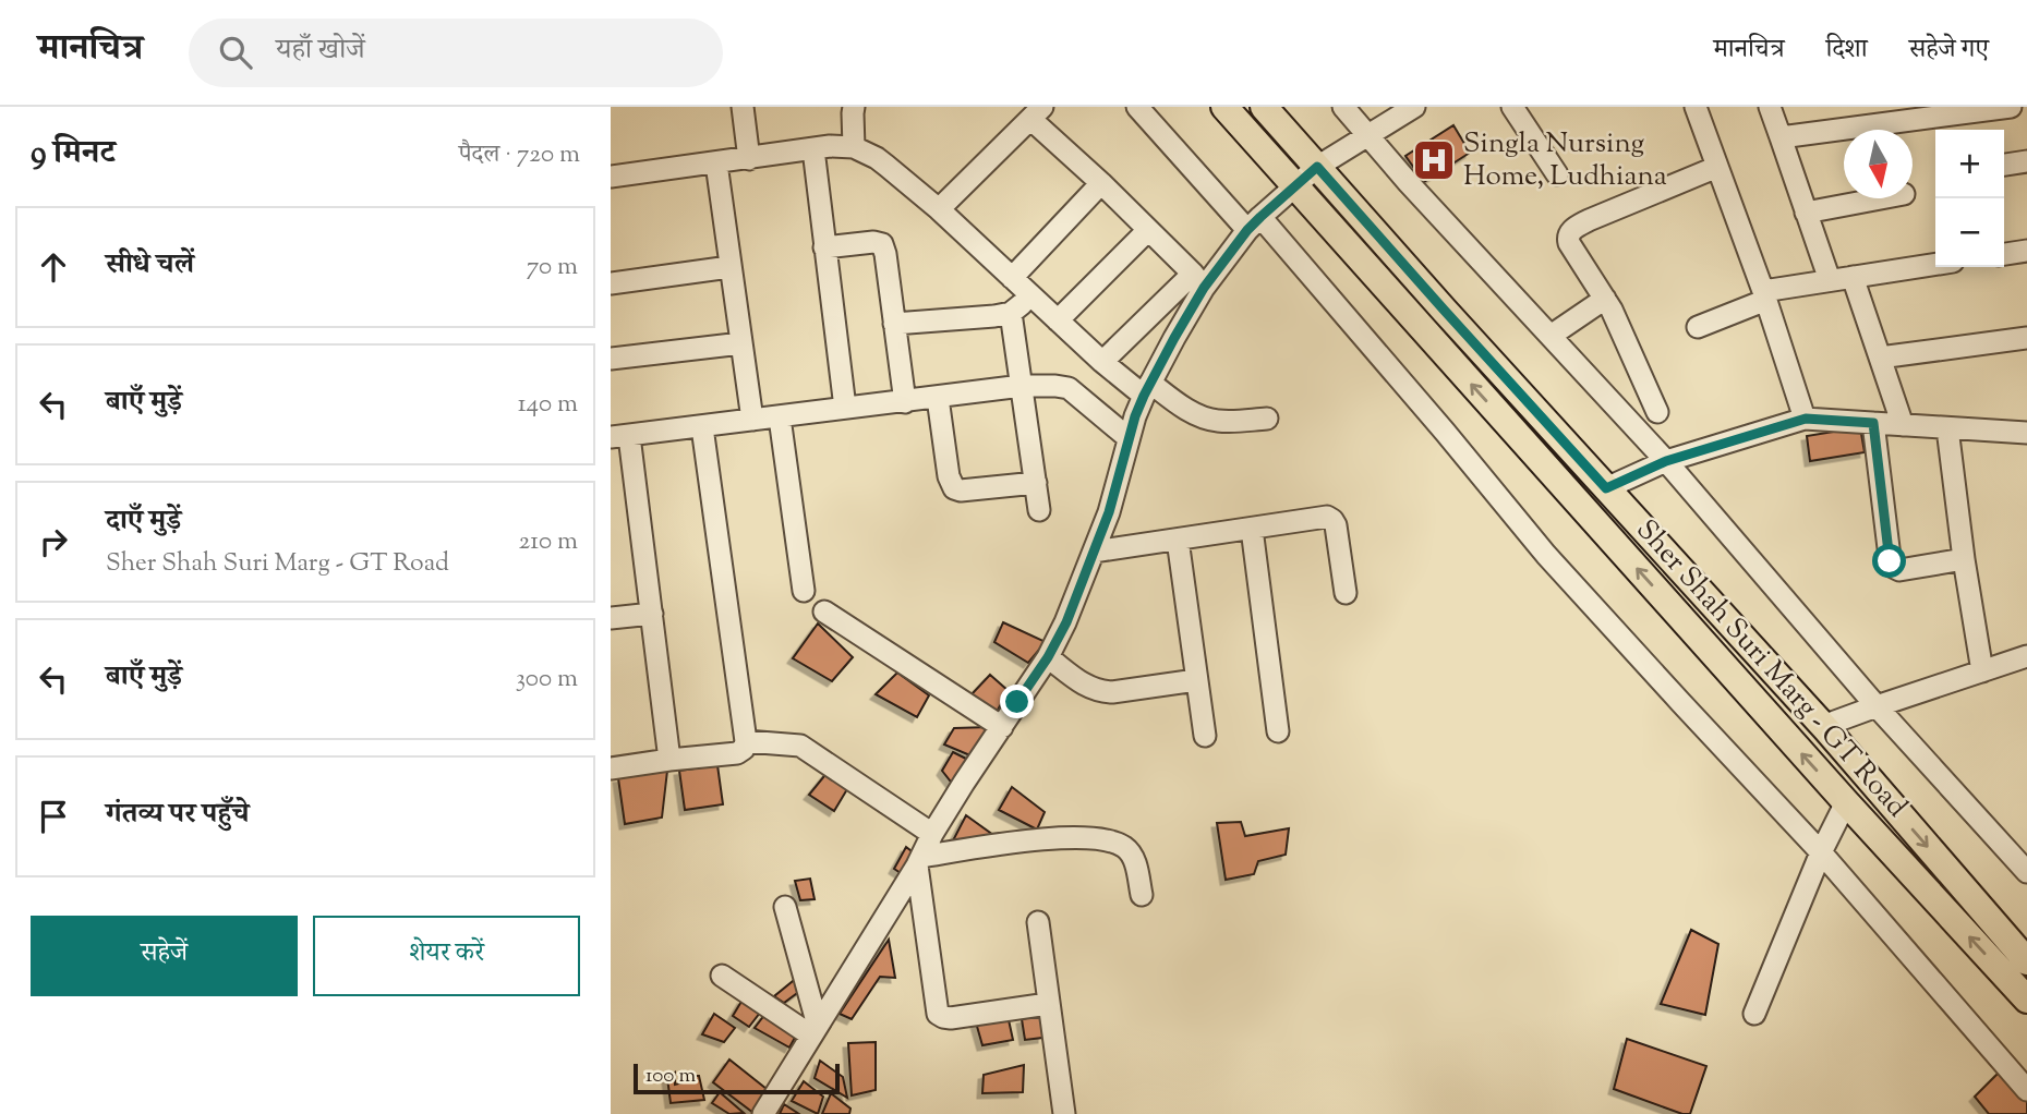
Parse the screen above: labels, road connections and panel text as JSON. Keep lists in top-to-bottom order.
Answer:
{
  "streets": {
    "main road": ["Sher Shah Suri Marg - GT Road"]
  },
  "places": {
    "hospital": ["Singla Nursing Home, Ludhiana"]
  },
  "scale_bar": "100 m",
  "north": "bottom",
  "page": {
    "header": "मानचित्र",
    "search": "यहाँ खोजें",
    "nav": ["मानचित्र", "दिशा", "सहेजे गए"],
    "heading": ["9 मिनट", "पैदल · 720 m"],
    "map_buttons": ["+", "−"],
    "list": [
      ["सीधे चलें", "70 m"],
      ["बाएँ मुड़ें", "140 m"],
      ["दाएँ मुड़ें", "Sher Shah Suri Marg - GT Road", "210 m"],
      ["बाएँ मुड़ें", "300 m"],
      "गंतव्य पर पहुँचे"
    ],
    "buttons": ["सहेजें", "शेयर करें"],
    "scale": "100 m"
  }
}
